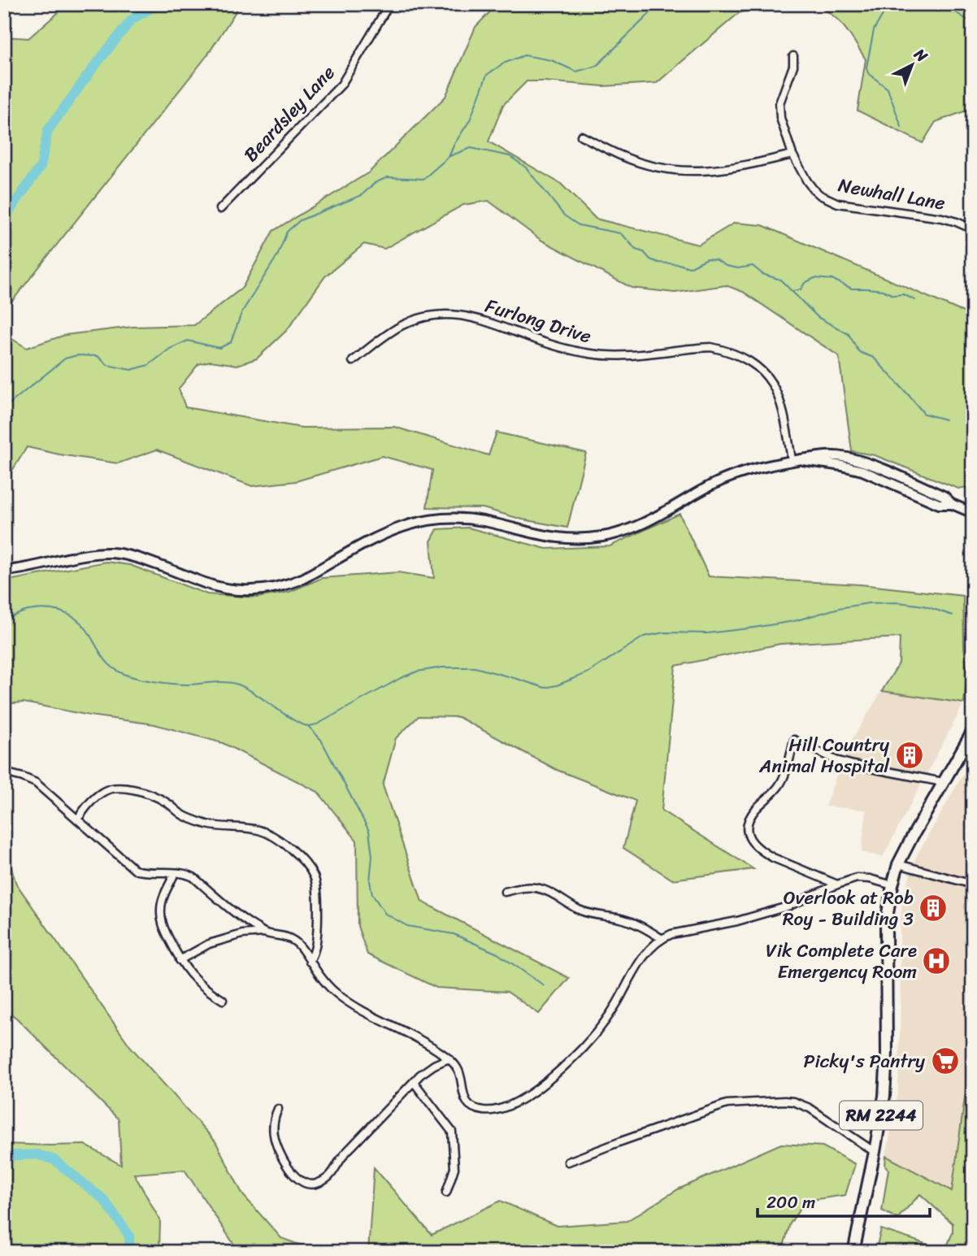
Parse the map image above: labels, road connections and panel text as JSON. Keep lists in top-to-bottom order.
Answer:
{
  "streets": {
    "main road": ["RM 2244"],
    "street": ["Beardsley Lane", "Newhall Lane", "Furlong Drive"]
  },
  "places": {
    "building": ["Hill Country Animal Hospital", "Overlook at Rob Roy - Building 3"],
    "hospital": ["Vik Complete Care Emergency Room"],
    "supermarket": ["Picky's Pantry"]
  },
  "scale_bar": "200 m",
  "north": "top right"
}
